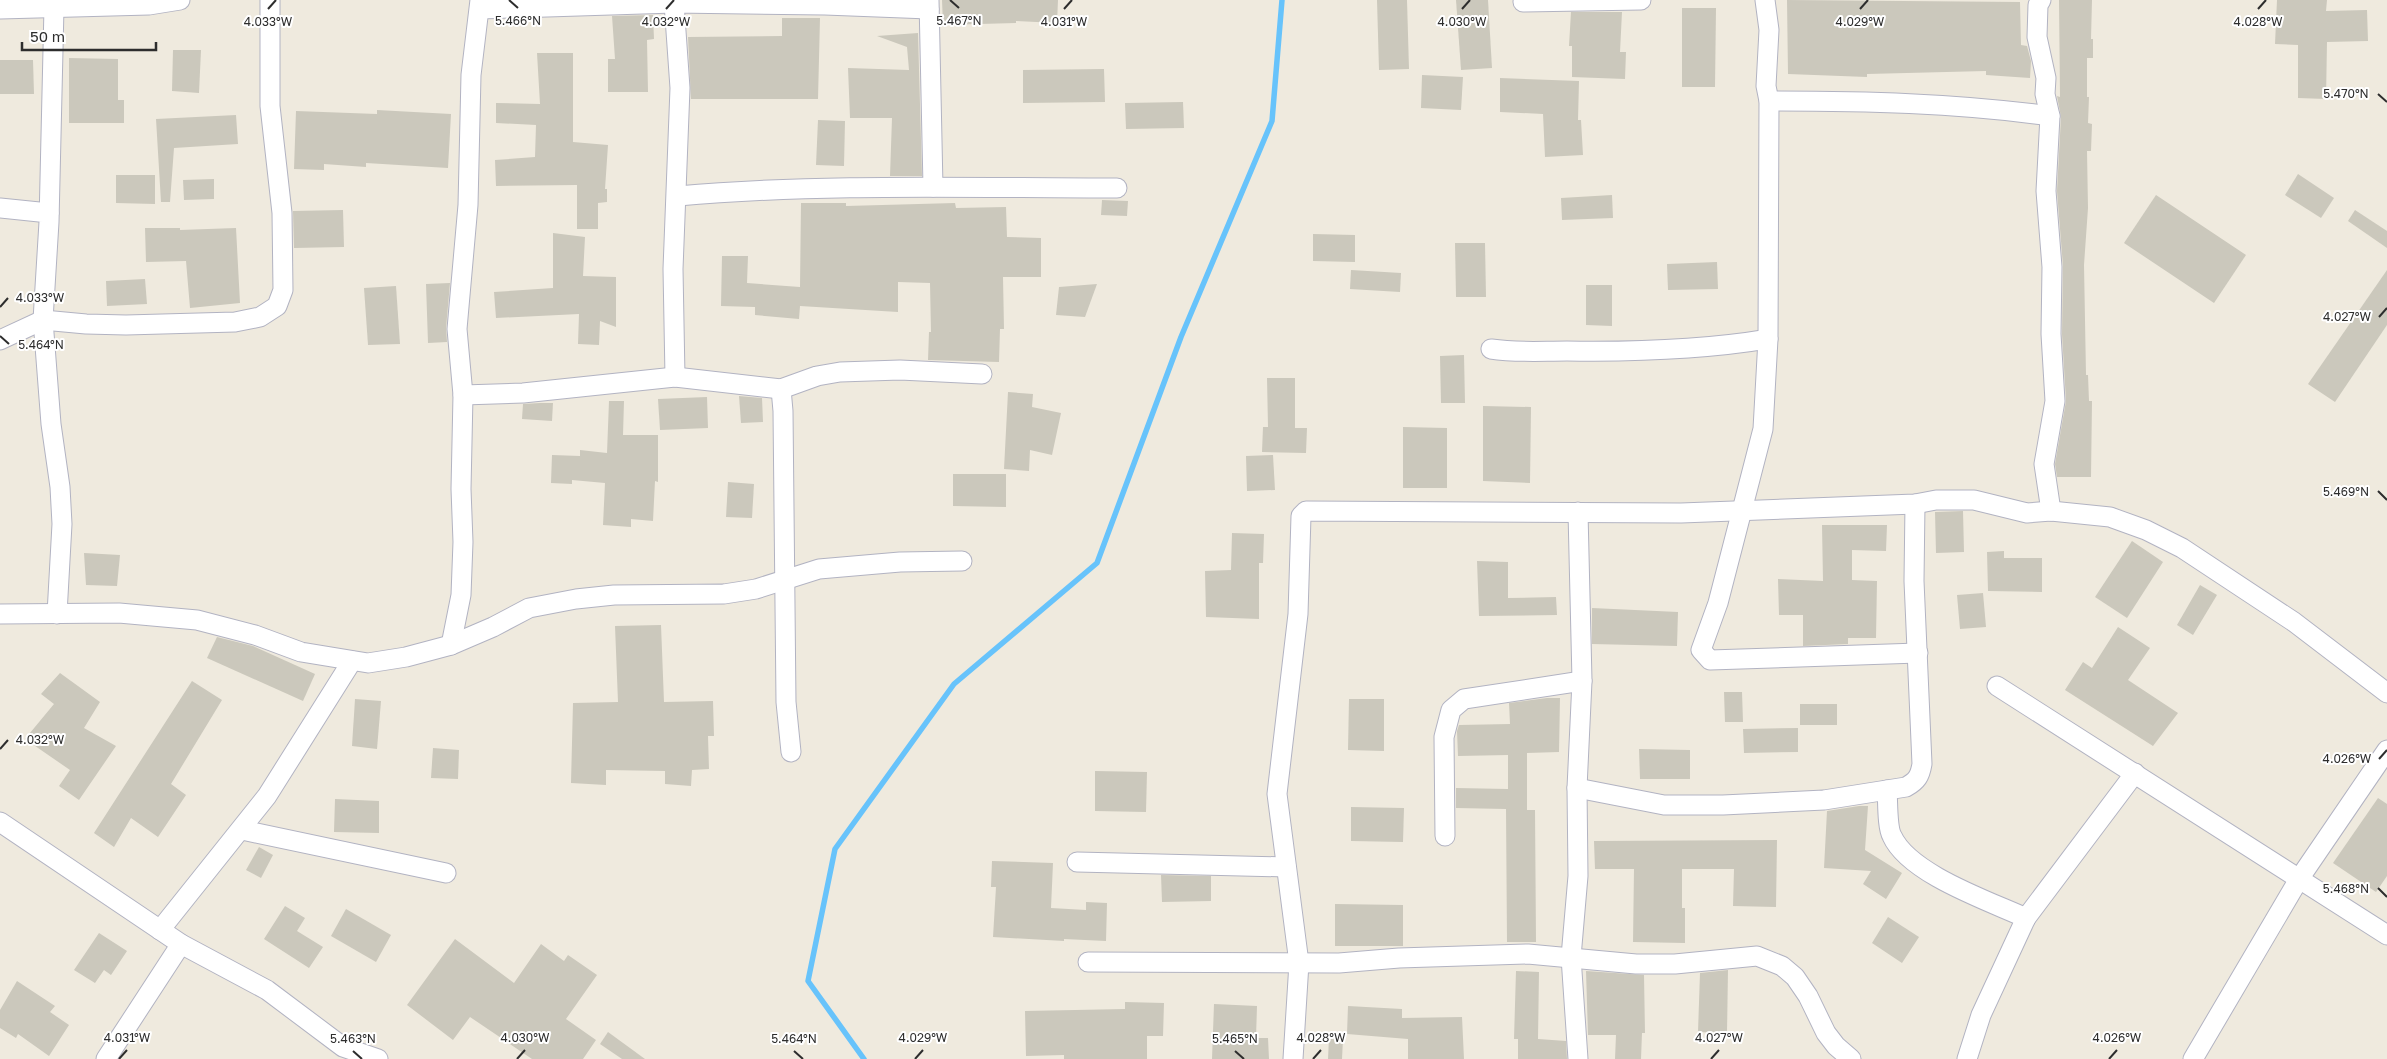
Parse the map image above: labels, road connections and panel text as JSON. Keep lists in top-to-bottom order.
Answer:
{
  "scale_bar": "50 m",
  "coordinates": [
    "5.466°N",
    "5.467°N",
    "4.033°W",
    "4.031°W",
    "4.030°W",
    "4.029°W",
    "4.028°W",
    "4.032°W",
    "5.470°N",
    "4.027°W",
    "5.464°N",
    "5.469°N",
    "4.026°W",
    "5.468°N",
    "5.463°N",
    "5.465°N"
  ]
}
